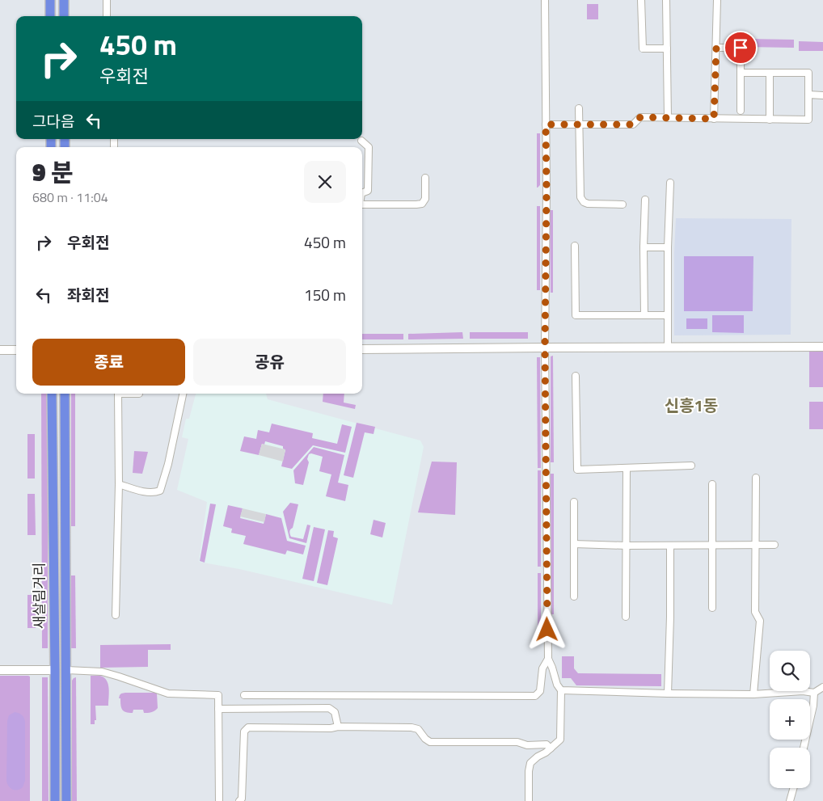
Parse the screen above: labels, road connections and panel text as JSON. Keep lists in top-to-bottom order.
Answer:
{
  "streets": {
    "main road": ["새살림거리"]
  },
  "districts": ["신흥1동"],
  "page": {
    "turn": ["450 m", "우회전"],
    "then": "그다음",
    "heading": ["9 분", "680 m · 11:04"],
    "list": [
      {
        "name": "우회전",
        "value": "450 m"
      },
      {
        "name": "좌회전",
        "value": "150 m"
      }
    ],
    "buttons": ["종료", "공유"],
    "map_buttons": ["+", "−"]
  }
}
